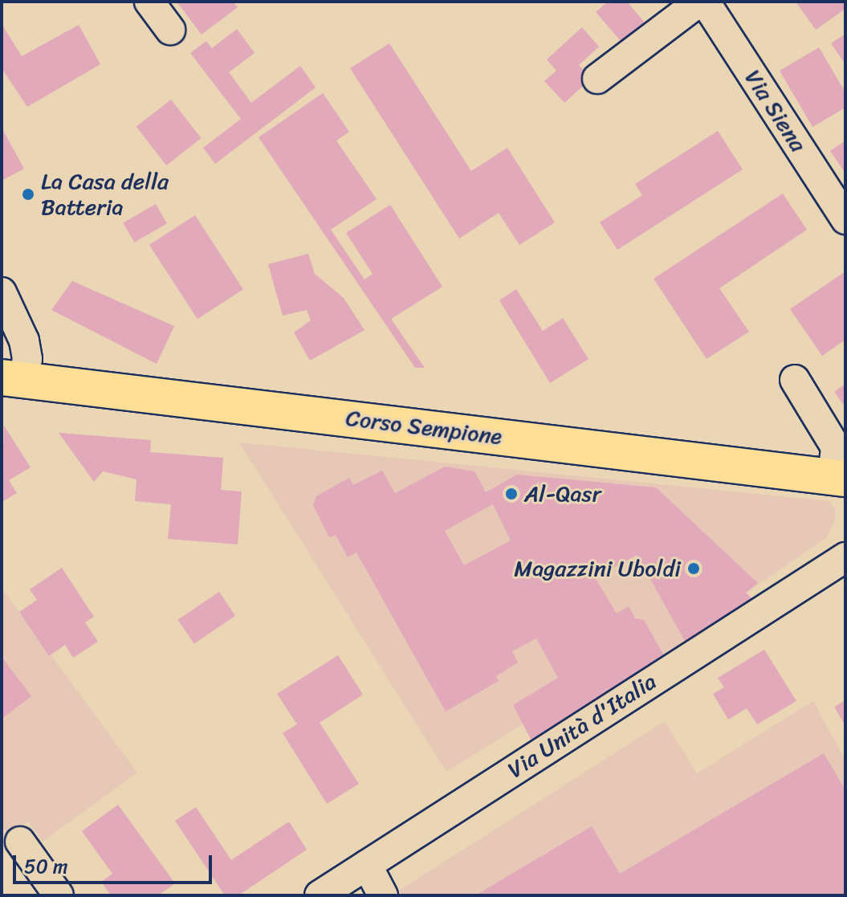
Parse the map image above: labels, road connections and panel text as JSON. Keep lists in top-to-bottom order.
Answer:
{
  "streets": {
    "main road": ["Corso Sempione"],
    "street": ["Via Siena", "Via Unità d'Italia"]
  },
  "places": ["La Casa della Batteria", "Al-Qasr", "Magazzini Uboldi"],
  "scale_bar": "50 m"
}
